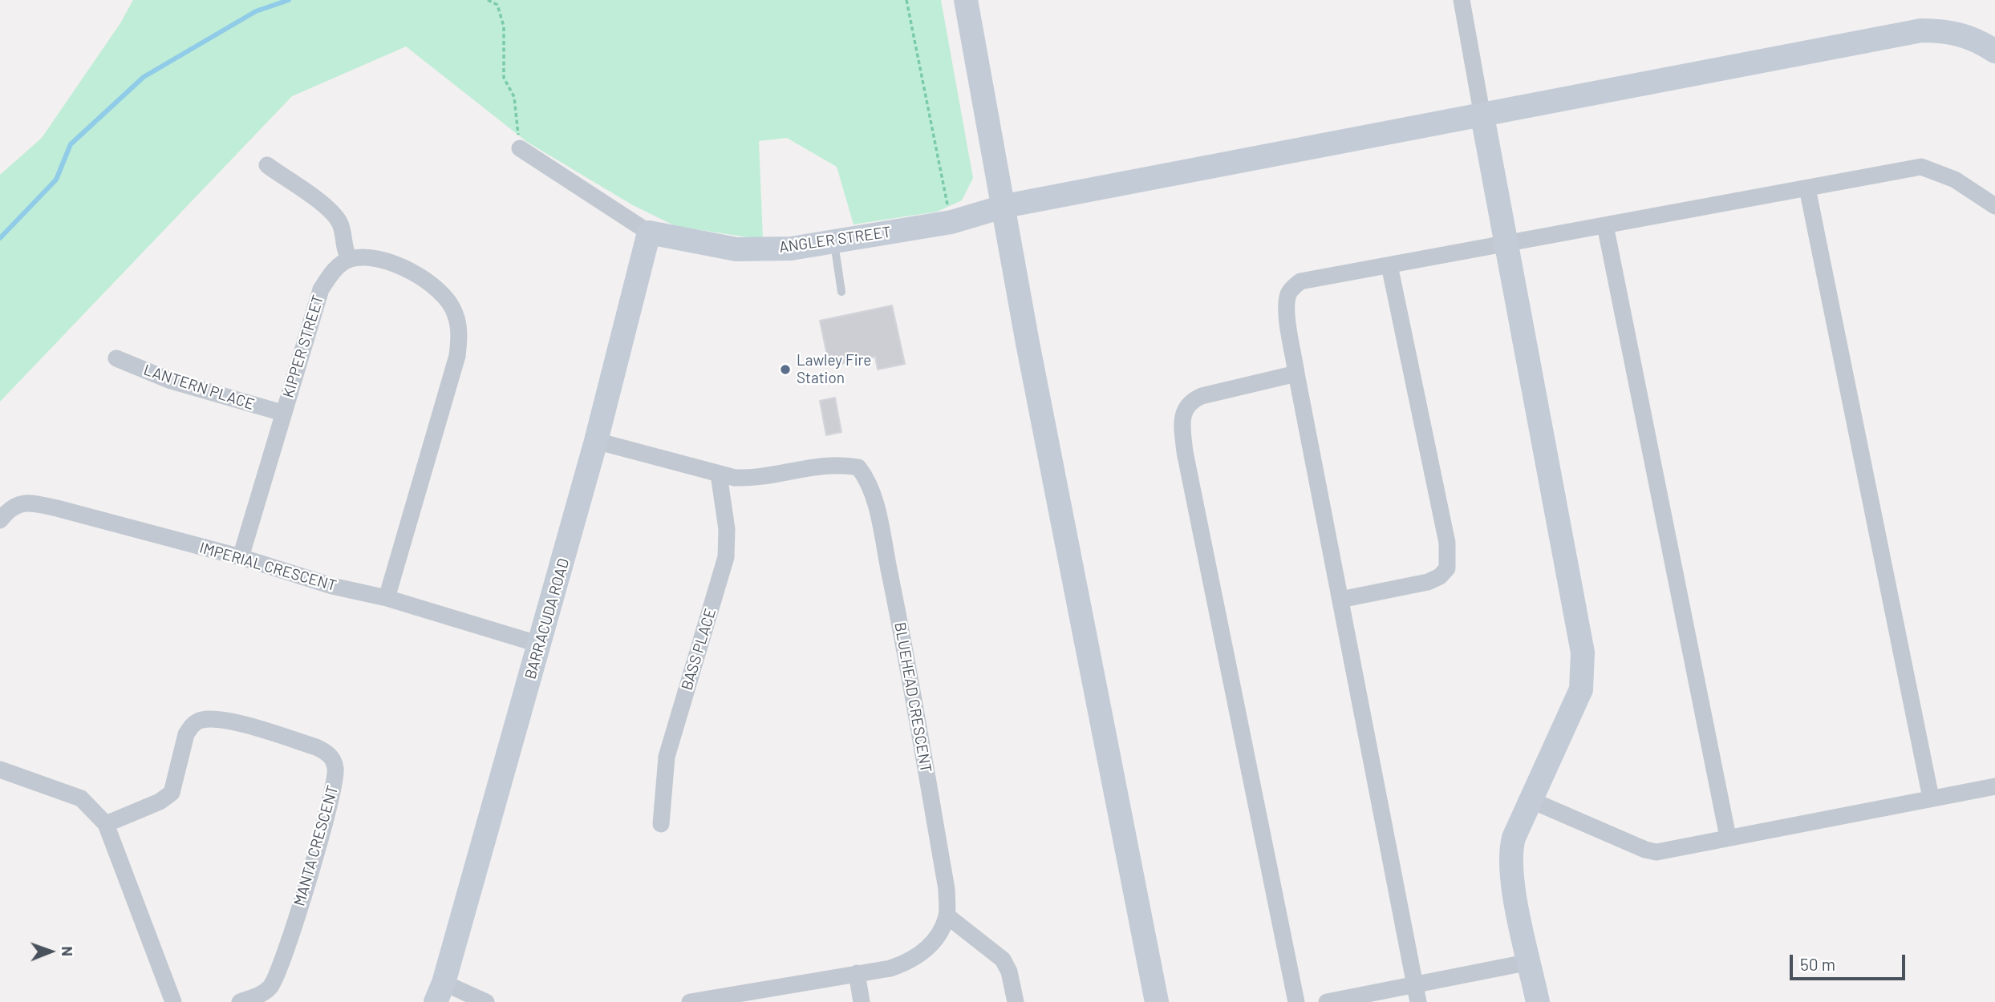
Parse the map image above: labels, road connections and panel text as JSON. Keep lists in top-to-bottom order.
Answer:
{
  "streets": {
    "street": [
      "ANGLER STREET",
      "KIPPER STREET",
      "LANTERN PLACE",
      "IMPERIAL CRESCENT",
      "BARRACUDA ROAD",
      "BASS PLACE",
      "BLUEHEAD CRESCENT",
      "MANTA CRESCENT"
    ]
  },
  "crossings": [
    ["ANGLER STREET", "BARRACUDA ROAD"],
    ["KIPPER STREET", "LANTERN PLACE"],
    ["KIPPER STREET", "IMPERIAL CRESCENT"],
    ["IMPERIAL CRESCENT", "BARRACUDA ROAD"],
    ["BARRACUDA ROAD", "BLUEHEAD CRESCENT"],
    ["BASS PLACE", "BLUEHEAD CRESCENT"]
  ],
  "places": ["Lawley Fire Station"],
  "scale_bar": "50 m",
  "north": "right"
}
